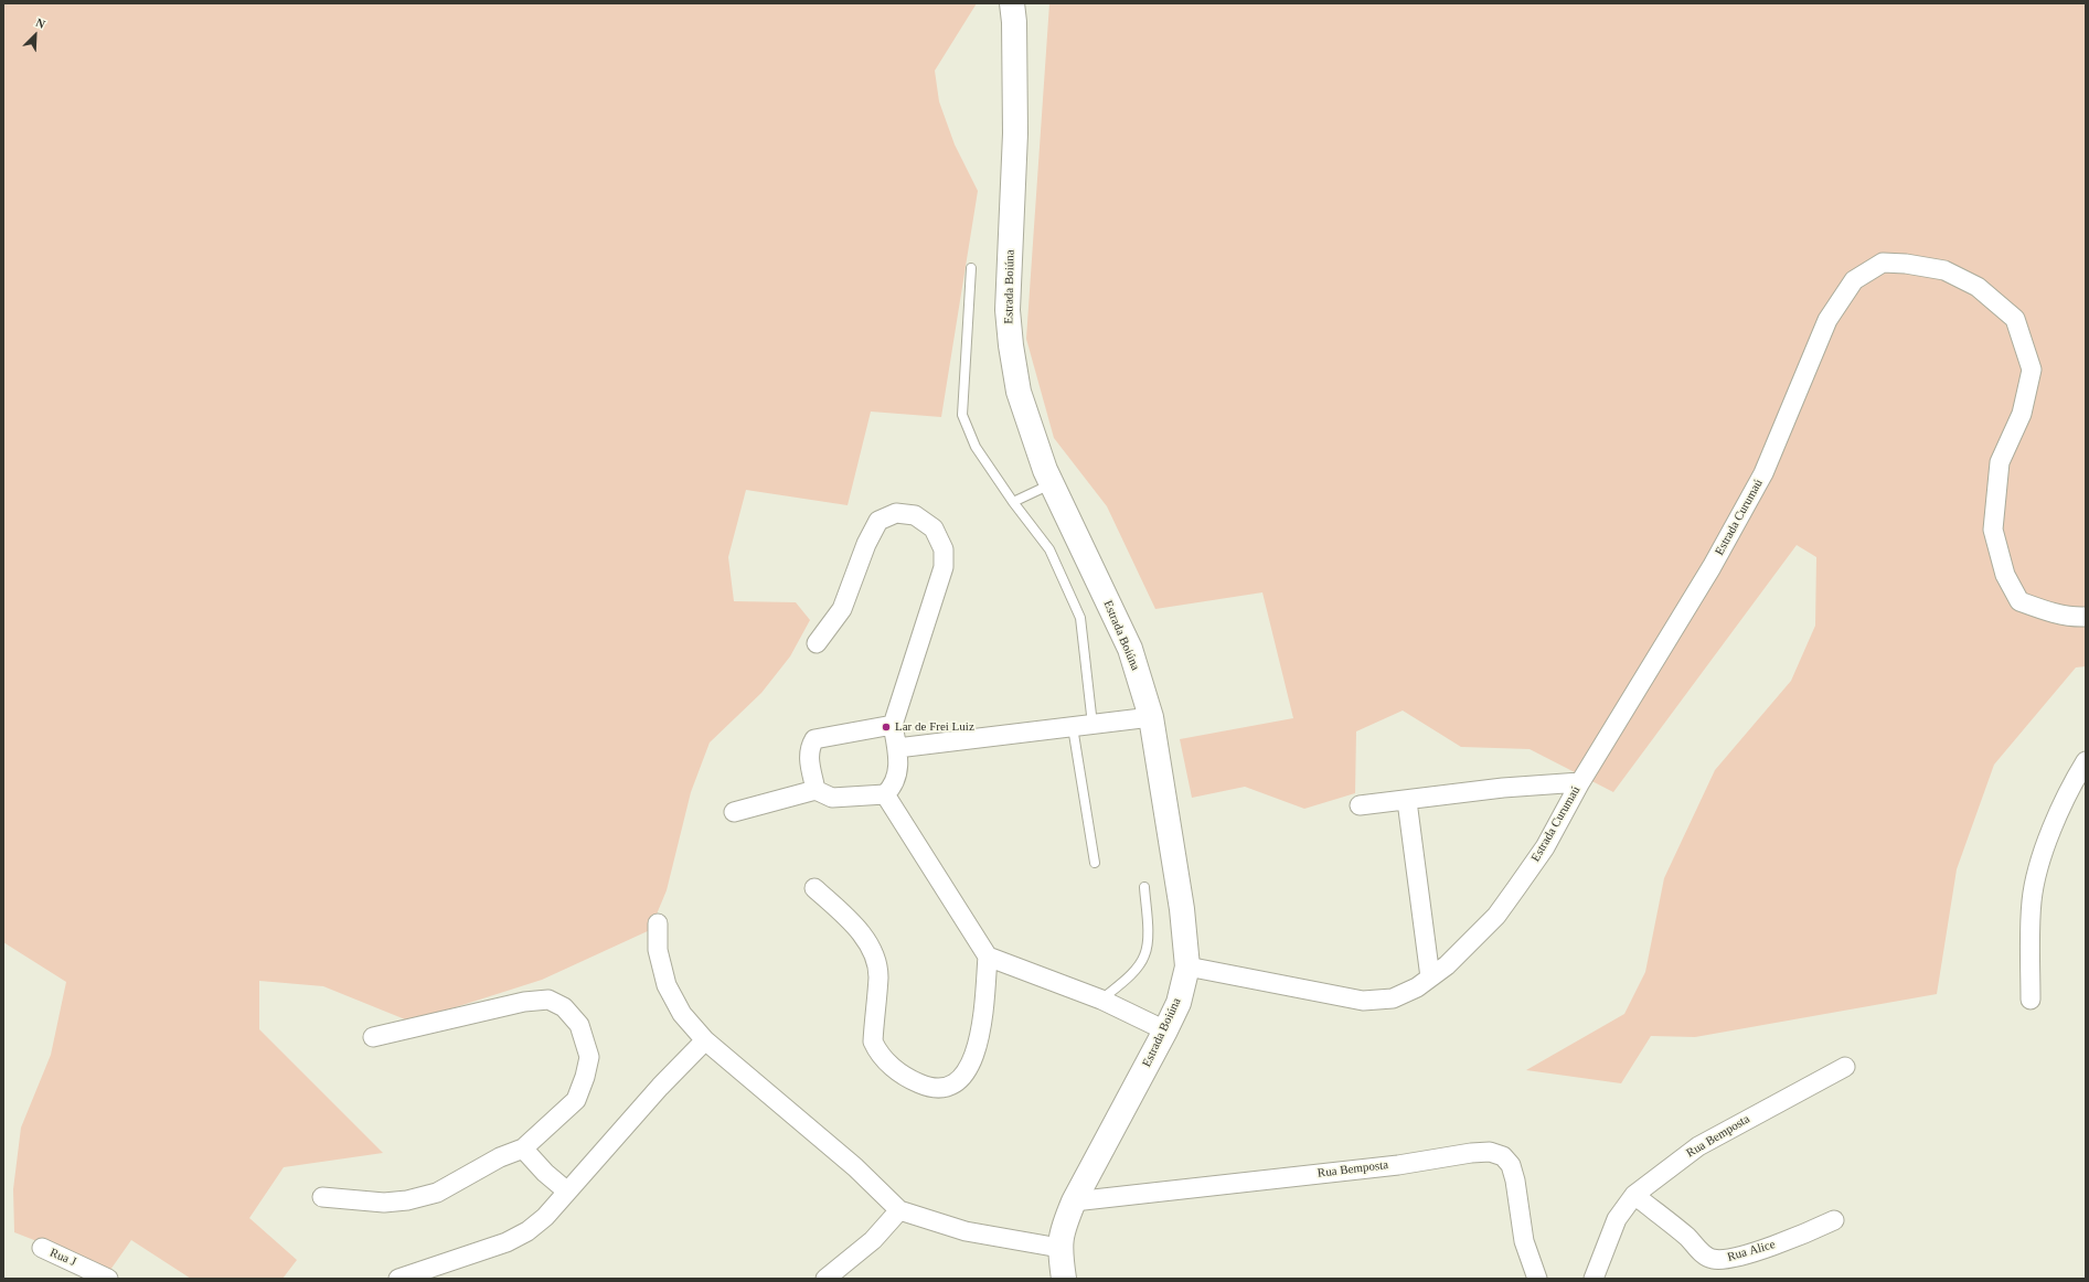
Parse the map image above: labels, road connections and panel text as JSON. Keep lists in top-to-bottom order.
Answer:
{
  "streets": {
    "street": [
      "Estrada Boiúna",
      "Estrada Curumaú",
      "Rua Bemposta",
      "Rua Alice",
      "Rua J"
    ]
  },
  "crossings": [
    ["Estrada Boiúna", "Estrada Curumaú"],
    ["Estrada Boiúna", "Rua Bemposta"],
    ["Rua Bemposta", "Rua Alice"]
  ],
  "places": ["Lar de Frei Luiz"],
  "north": "top right"
}
